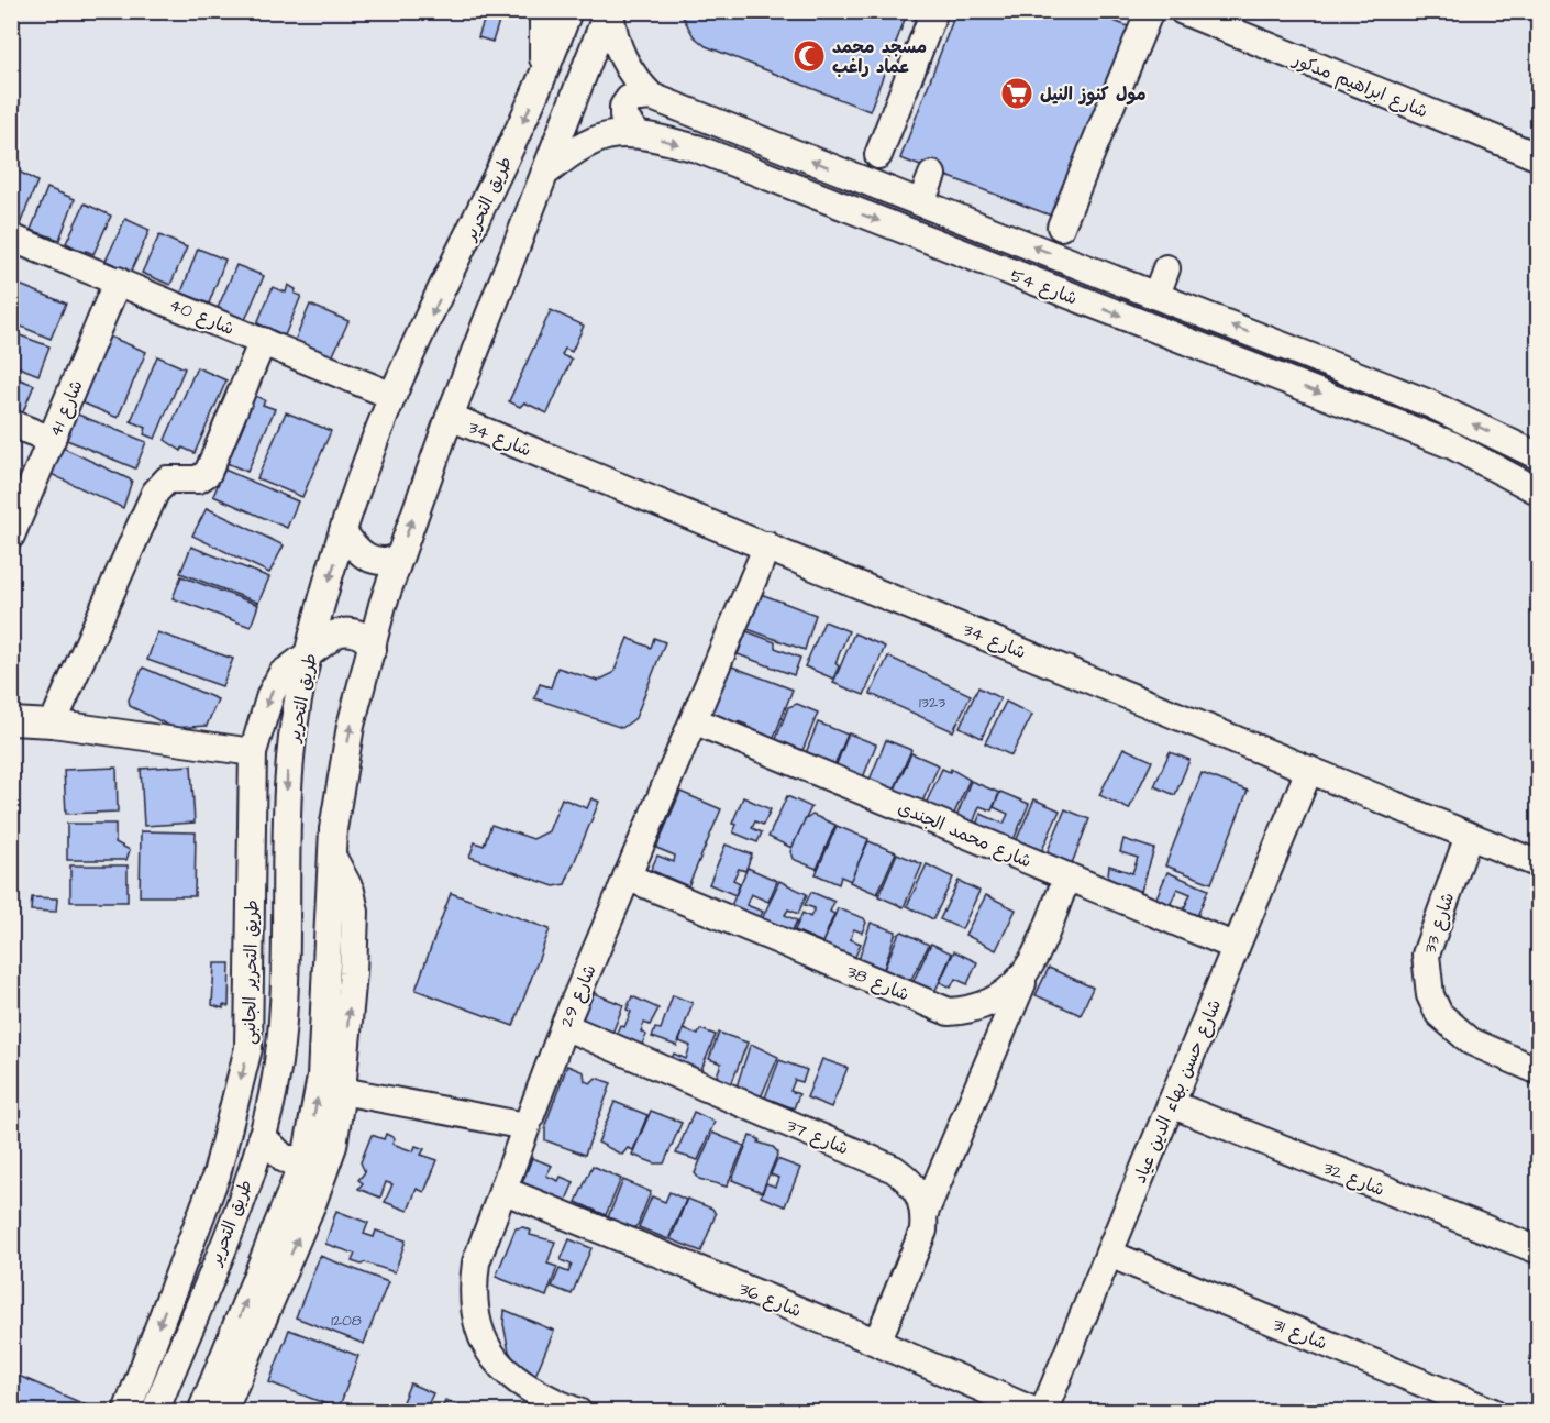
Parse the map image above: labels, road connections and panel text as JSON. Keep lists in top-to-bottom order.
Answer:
{
  "streets": {
    "street": [
      "شارع ابراهيم مدكور",
      "طريق التحرير",
      "شارع 54",
      "شارع 40",
      "شارع 41",
      "شارع 34",
      "شارع محمد الجندى",
      "شارع 33",
      "طريق التحرير الجانبى",
      "شارع 38",
      "شارع 29",
      "شارع حسن بهاء الدين عياد",
      "شارع 37",
      "شارع 32",
      "شارع 36",
      "شارع 31"
    ]
  },
  "crossings": [
    ["طريق التحرير", "شارع 40"],
    ["طريق التحرير", "طريق التحرير الجانبى"],
    ["شارع 40", "شارع 41"],
    ["شارع 34", "شارع 33"],
    ["شارع 34", "شارع 29"],
    ["شارع 34", "شارع حسن بهاء الدين عياد"],
    ["شارع محمد الجندى", "شارع 38"],
    ["شارع محمد الجندى", "شارع 29"],
    ["شارع محمد الجندى", "شارع حسن بهاء الدين عياد"],
    ["شارع 38", "شارع 29"],
    ["شارع 29", "شارع 37"],
    ["شارع 29", "شارع 36"],
    ["شارع حسن بهاء الدين عياد", "شارع 32"],
    ["شارع حسن بهاء الدين عياد", "شارع 31"]
  ],
  "places": {
    "mosque": ["مسجد محمد عماد راغب"],
    "supermarket": ["مول كنوز النيل"]
  },
  "house_numbers": ["1323", "1208"]
}
